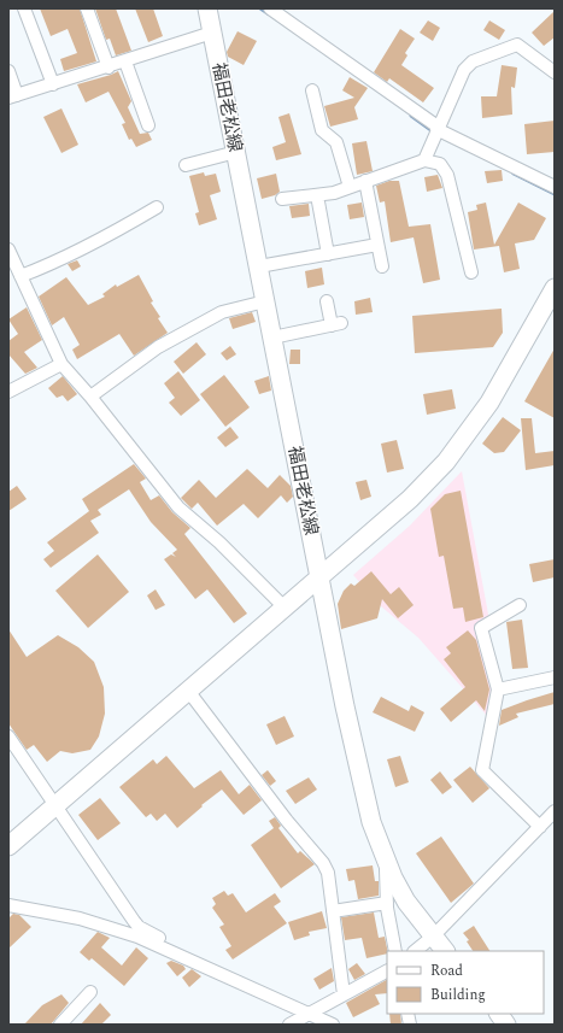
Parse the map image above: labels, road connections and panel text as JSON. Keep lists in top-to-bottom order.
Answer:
{
  "streets": {
    "main road": ["福田老松線"]
  },
  "legend": ["Road", "Building"]
}
